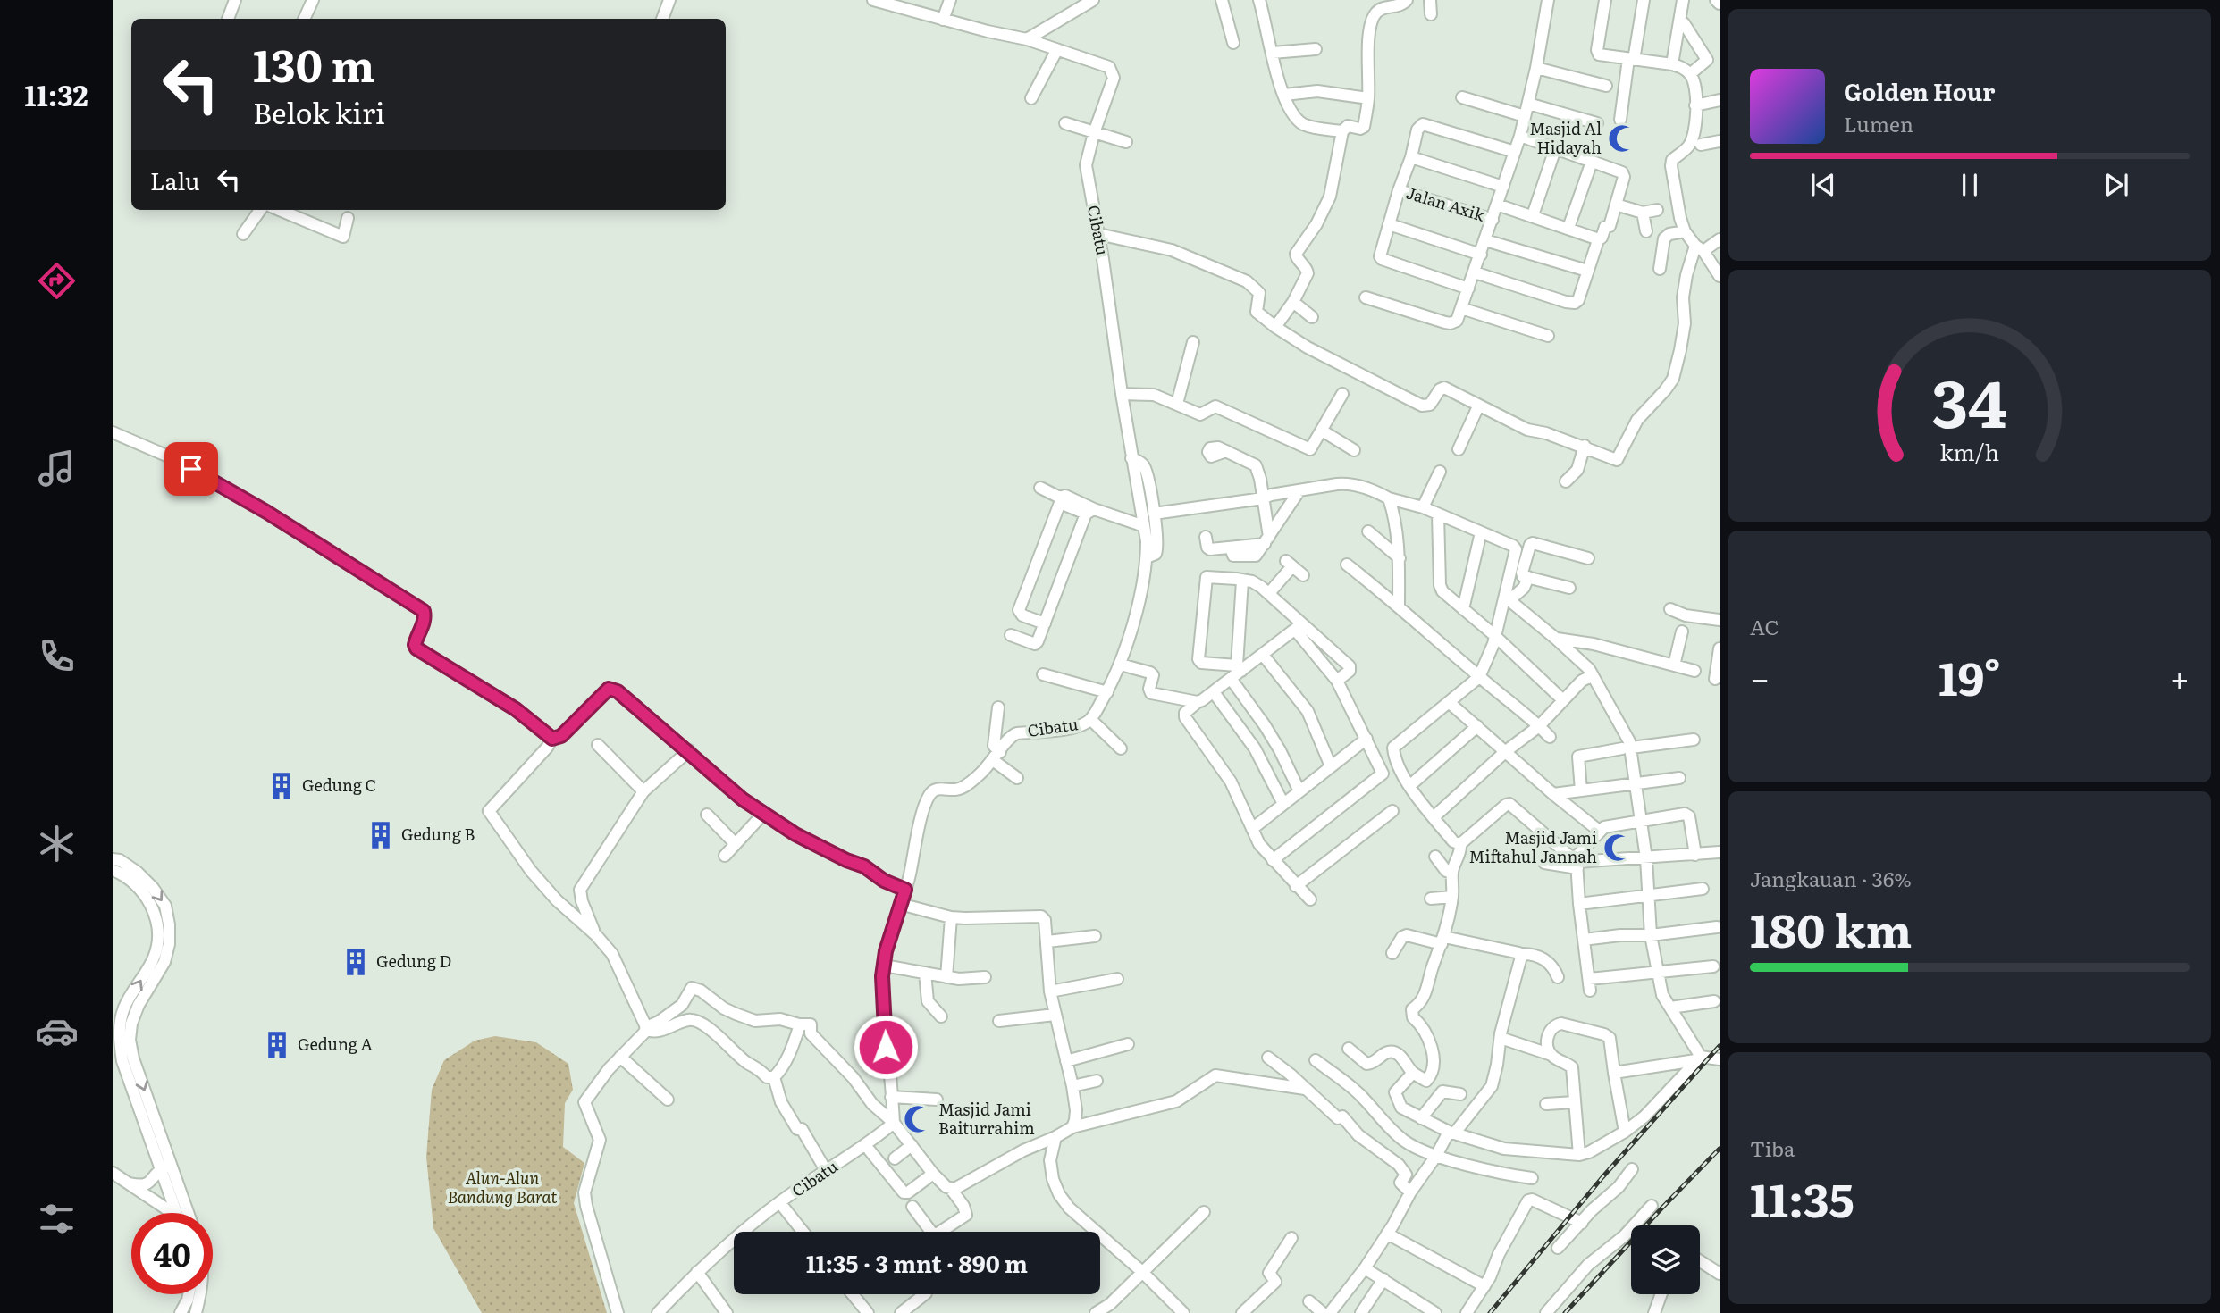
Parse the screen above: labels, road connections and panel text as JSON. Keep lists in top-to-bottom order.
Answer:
{
  "streets": {
    "street": ["Jalan Axik", "Cibatu"]
  },
  "parks": ["Alun-Alun Bandung Barat"],
  "places": {
    "mosque": ["Masjid Al Hidayah", "Masjid Jami Miftahul Jannah", "Masjid Jami Baiturrahim"],
    "building": [
      "Gedung C",
      "Gedung B",
      "Gedung D",
      "Gedung A"
    ]
  },
  "page": {
    "tabs": "11:32",
    "turn": ["130 m", "Belok kiri"],
    "song": ["Golden Hour", "Lumen"],
    "then": "Lalu",
    "tile": [
      "AC",
      ["Jangkauan · 36%", "180 km"],
      ["Tiba", "11:35"]
    ],
    "heat": ["−", "19°", "+"],
    "limit": "40",
    "trip": "11:35 · 3 mnt · 890 m",
    "gauge": ["34", "km/h"]
  }
}
